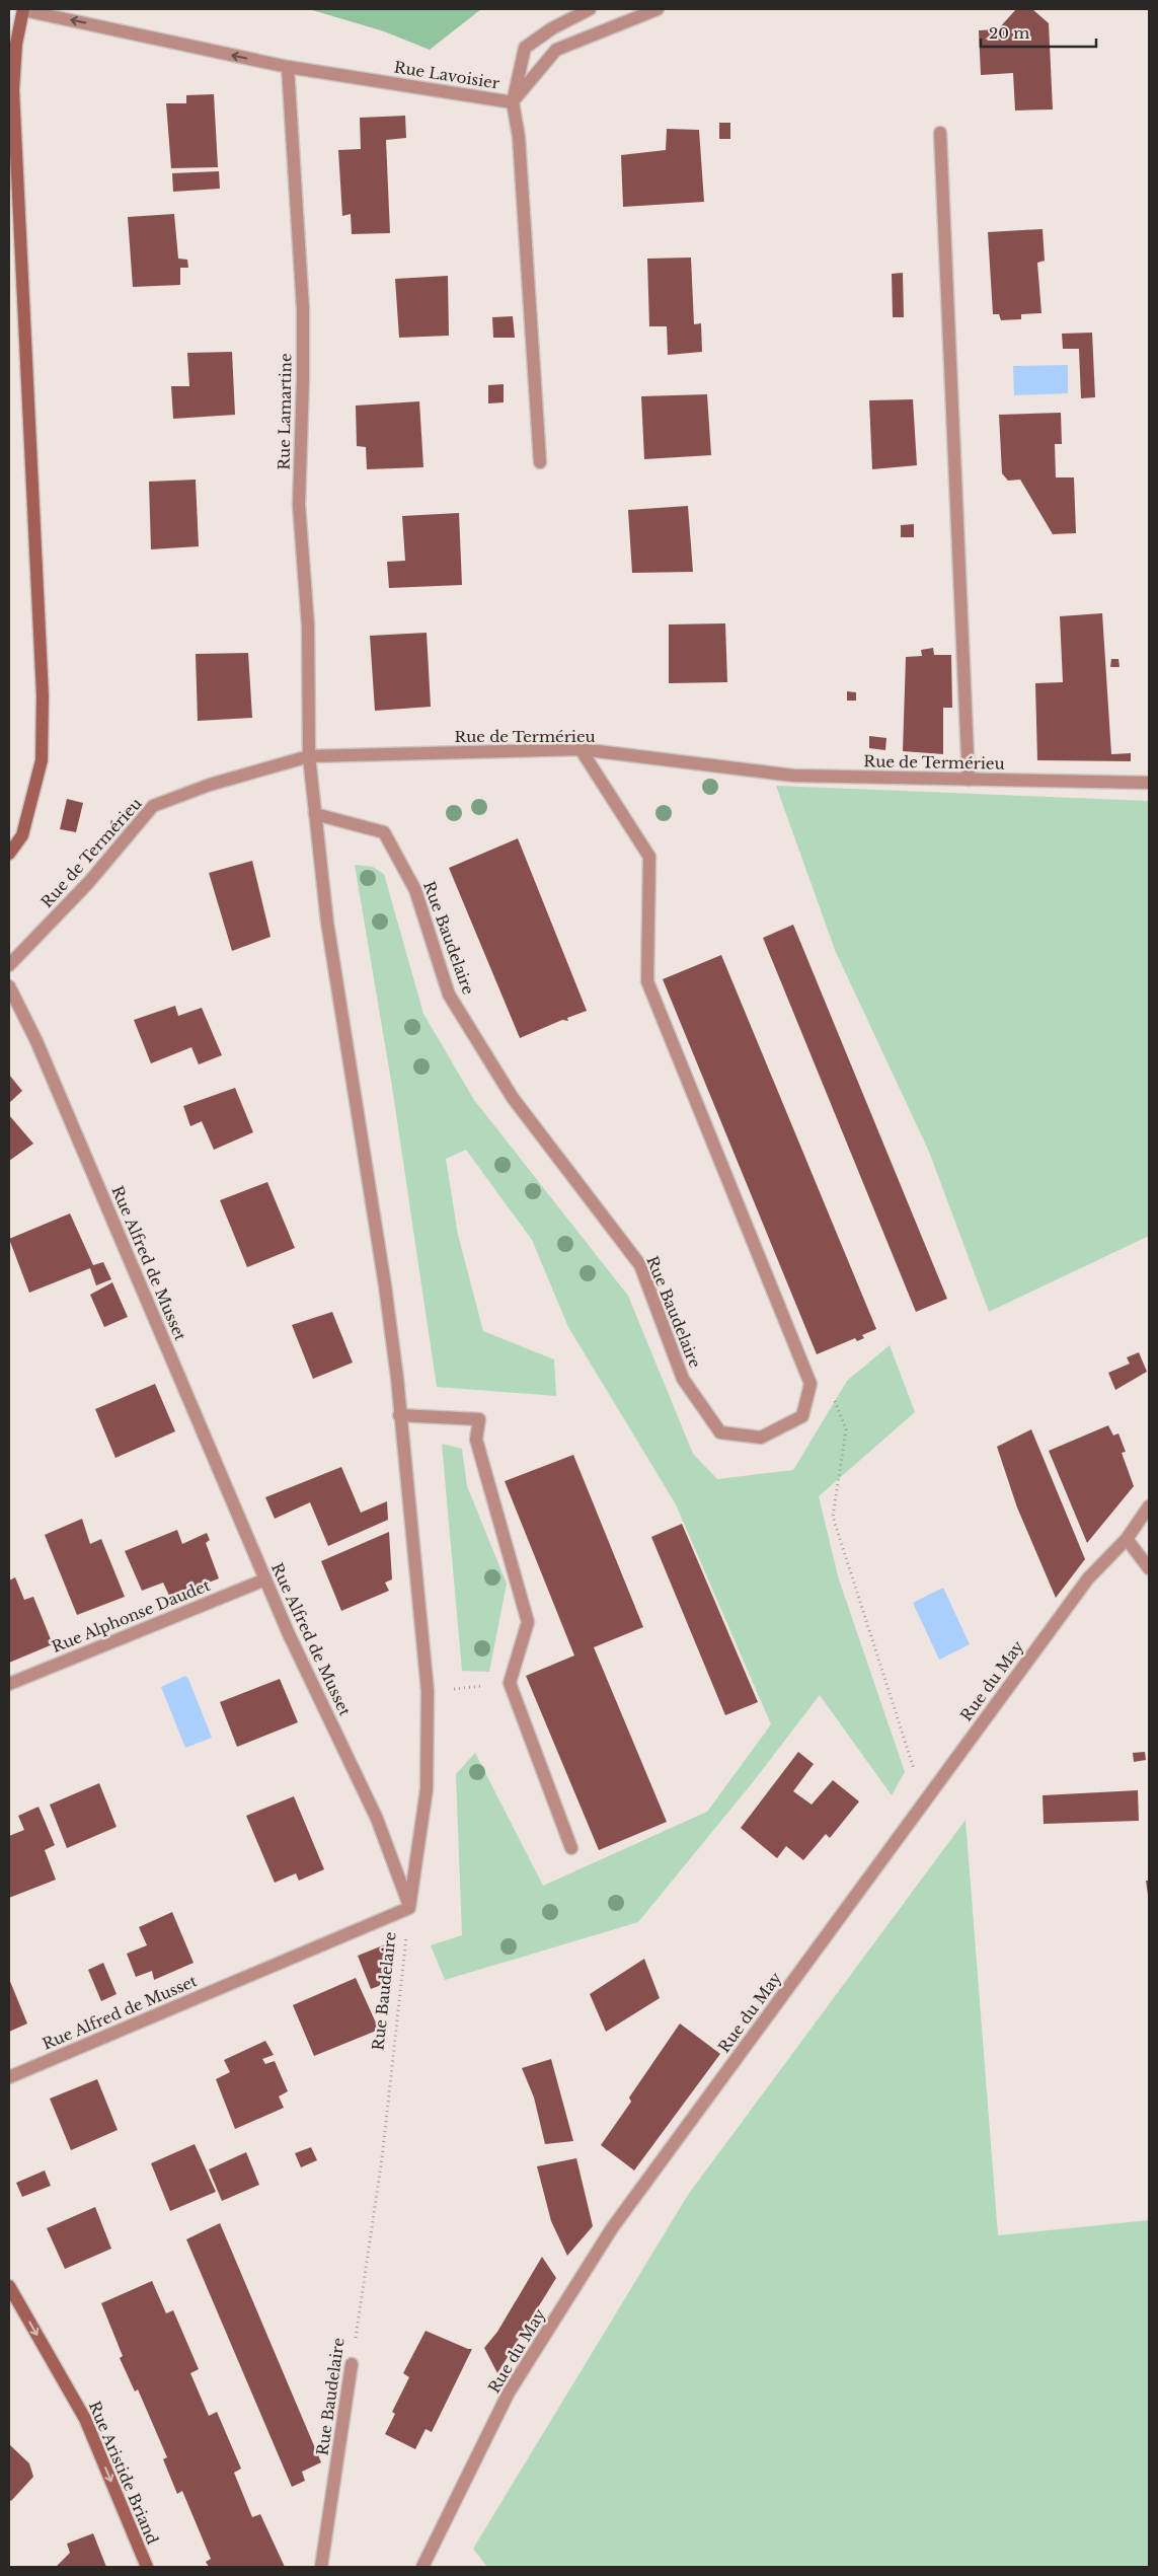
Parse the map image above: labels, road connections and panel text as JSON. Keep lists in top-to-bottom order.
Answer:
{
  "streets": {
    "main road": ["Rue Aristide Briand"],
    "street": [
      "Rue Lavoisier",
      "Rue Lamartine",
      "Rue de Termérieu",
      "Rue Baudelaire",
      "Rue Alfred de Musset",
      "Rue Alphonse Daudet",
      "Rue du May"
    ]
  },
  "crossings": [
    ["Rue Lavoisier", "Rue Lamartine"],
    ["Rue Lamartine", "Rue de Termérieu"],
    ["Rue Baudelaire", "Rue Alfred de Musset"],
    ["Rue Alfred de Musset", "Rue Alphonse Daudet"]
  ],
  "one_way": ["Rue Aristide Briand"],
  "scale_bar": "20 m"
}
